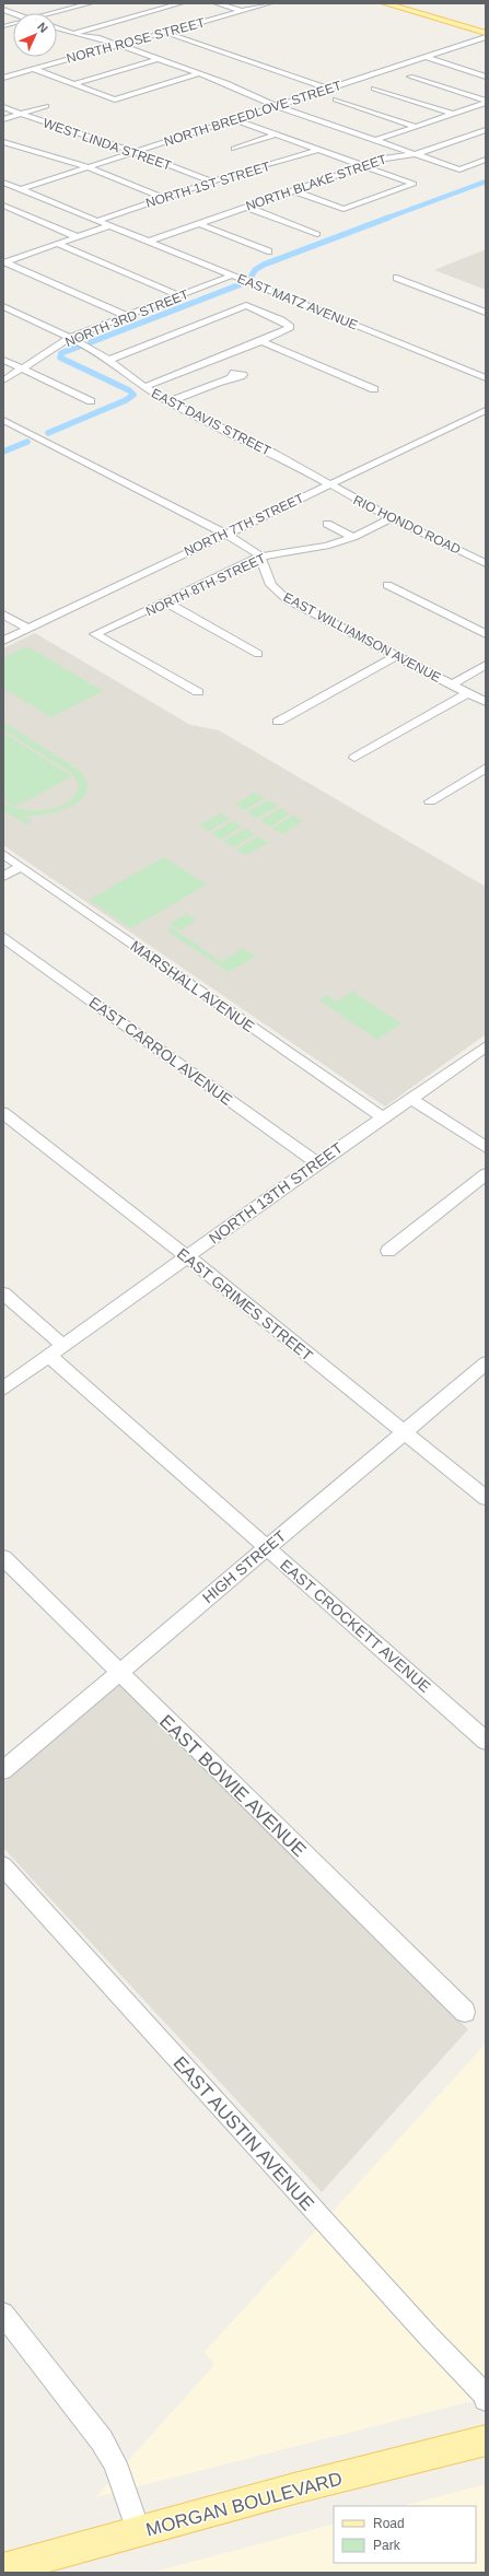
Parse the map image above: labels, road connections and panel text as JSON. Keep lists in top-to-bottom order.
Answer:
{
  "streets": {
    "main road": ["MORGAN BOULEVARD"],
    "street": [
      "NORTH ROSE STREET",
      "NORTH BREEDLOVE STREET",
      "WEST LINDA STREET",
      "NORTH BLAKE STREET",
      "NORTH 1ST STREET",
      "EAST MATZ AVENUE",
      "NORTH 3RD STREET",
      "EAST DAVIS STREET",
      "NORTH 7TH STREET",
      "RIO HONDO ROAD",
      "NORTH 8TH STREET",
      "EAST WILLIAMSON AVENUE",
      "MARSHALL AVENUE",
      "EAST CARROL AVENUE",
      "NORTH 13TH STREET",
      "EAST GRIMES STREET",
      "HIGH STREET",
      "EAST CROCKETT AVENUE",
      "EAST BOWIE AVENUE",
      "EAST AUSTIN AVENUE"
    ]
  },
  "crossings": [
    ["NORTH BREEDLOVE STREET", "WEST LINDA STREET"],
    ["NORTH BREEDLOVE STREET", "EAST MATZ AVENUE"],
    ["WEST LINDA STREET", "NORTH 1ST STREET"],
    ["NORTH BLAKE STREET", "EAST MATZ AVENUE"],
    ["NORTH 1ST STREET", "EAST MATZ AVENUE"],
    ["EAST MATZ AVENUE", "NORTH 3RD STREET"],
    ["NORTH 3RD STREET", "EAST DAVIS STREET"],
    ["EAST DAVIS STREET", "NORTH 7TH STREET"],
    ["EAST DAVIS STREET", "RIO HONDO ROAD"],
    ["NORTH 7TH STREET", "RIO HONDO ROAD"],
    ["RIO HONDO ROAD", "NORTH 8TH STREET"],
    ["NORTH 8TH STREET", "EAST WILLIAMSON AVENUE"],
    ["MARSHALL AVENUE", "NORTH 13TH STREET"],
    ["EAST CARROL AVENUE", "NORTH 13TH STREET"],
    ["NORTH 13TH STREET", "EAST GRIMES STREET"],
    ["NORTH 13TH STREET", "EAST CROCKETT AVENUE"],
    ["EAST GRIMES STREET", "HIGH STREET"],
    ["HIGH STREET", "EAST CROCKETT AVENUE"],
    ["HIGH STREET", "EAST BOWIE AVENUE"]
  ],
  "legend": ["Road", "Park"],
  "north": "top right"
}
